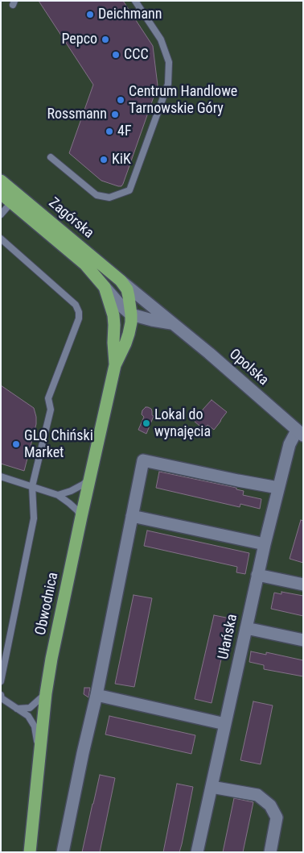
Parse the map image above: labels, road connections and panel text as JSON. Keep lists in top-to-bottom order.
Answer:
{
  "streets": {
    "highway": ["Zagórska", "Obwodnica"],
    "street": ["Opolska", "Ułańska"]
  },
  "crossings": [
    ["Zagórska", "Opolska"],
    ["Zagórska", "Obwodnica"],
    ["Opolska", "Obwodnica"],
    ["Opolska", "Ułańska"]
  ],
  "places": [
    "Deichmann",
    "Pepco",
    "CCC",
    "Centrum Handlowe Tarnowskie Góry",
    "Rossmann",
    "4F",
    "KiK",
    "Lokal do wynajęcia",
    "GLQ Chiński Market"
  ]
}
